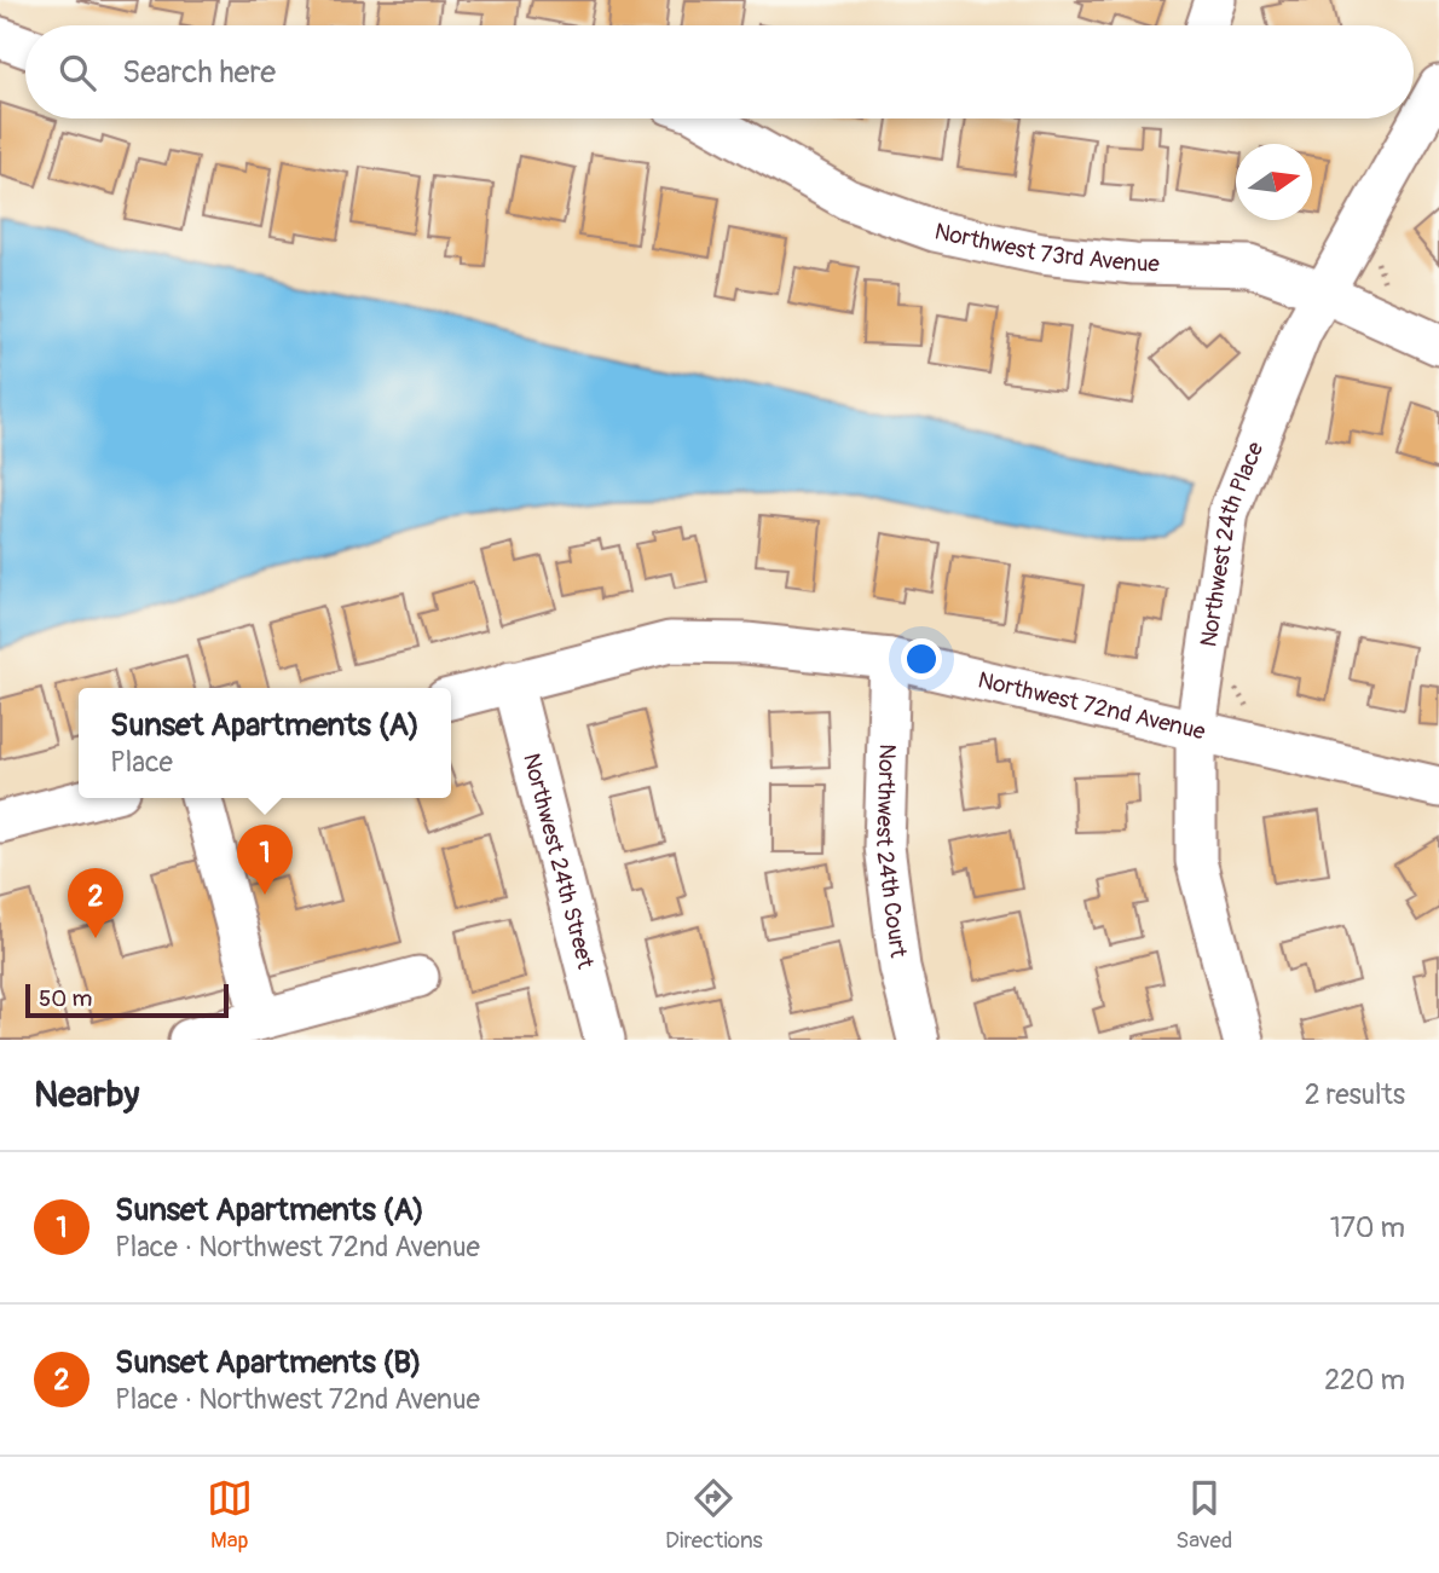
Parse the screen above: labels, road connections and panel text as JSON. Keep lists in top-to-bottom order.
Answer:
{
  "streets": {
    "street": [
      "Northwest 73rd Avenue",
      "Northwest 24th Place",
      "Northwest 72nd Avenue",
      "Northwest 24th Court",
      "Northwest 24th Street"
    ]
  },
  "crossings": [
    ["Northwest 73rd Avenue", "Northwest 24th Place"],
    ["Northwest 24th Place", "Northwest 72nd Avenue"],
    ["Northwest 72nd Avenue", "Northwest 24th Court"],
    ["Northwest 72nd Avenue", "Northwest 24th Street"]
  ],
  "scale_bar": "50 m",
  "north": "right",
  "page": {
    "search": "Search here",
    "popup": ["Sunset Apartments (A)", "Place"],
    "pins": ["1", "2"],
    "scale": "50 m",
    "heading": ["Nearby", "2 results"],
    "list": [
      {
        "mark": "1",
        "name": "Sunset Apartments (A)",
        "note": "Place · Northwest 72nd Avenue",
        "value": "170 m"
      },
      {
        "mark": "2",
        "name": "Sunset Apartments (B)",
        "note": "Place · Northwest 72nd Avenue",
        "value": "220 m"
      }
    ],
    "nav": ["Map", "Directions", "Saved"]
  }
}
